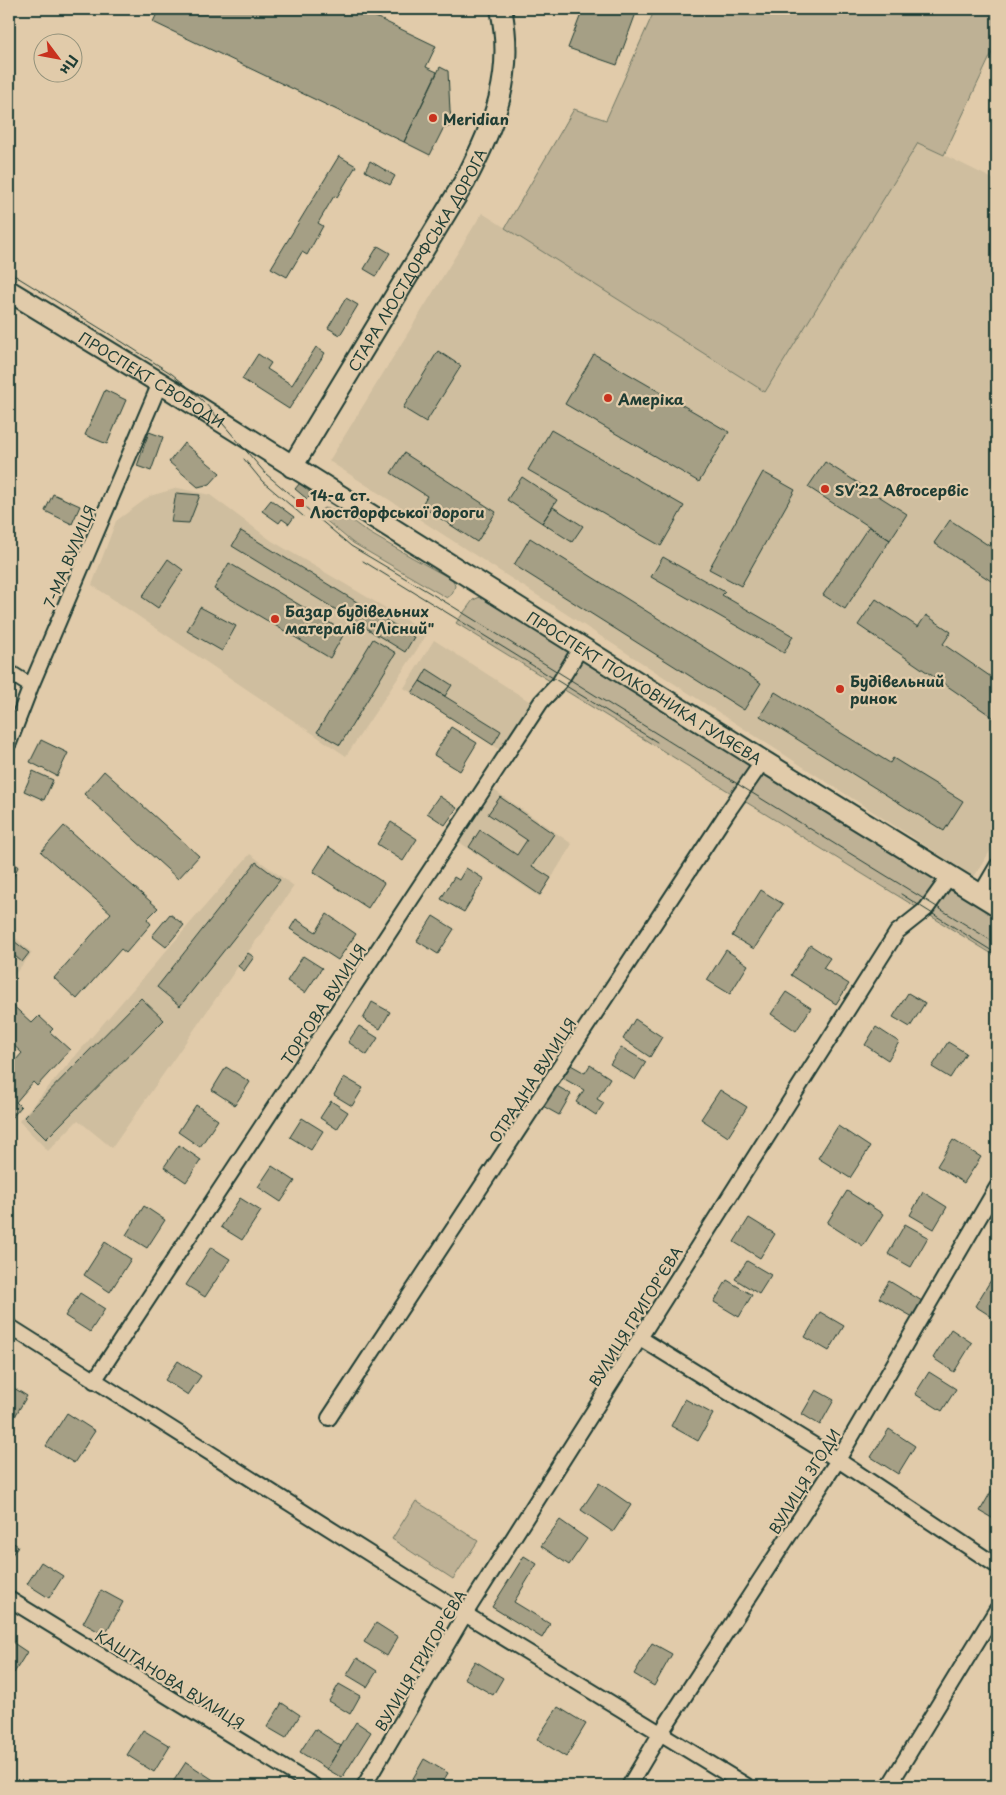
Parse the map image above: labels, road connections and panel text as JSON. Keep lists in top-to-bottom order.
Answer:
{
  "streets": {
    "main road": ["СТАРА ЛЮСТДОРФСЬКА ДОРОГА", "ПРОСПЕКТ СВОБОДИ", "ПРОСПЕКТ ПОЛКОВНИКА ГУЛЯЄВА"],
    "street": [
      "7-МА ВУЛИЦЯ",
      "ТОРГОВА ВУЛИЦЯ",
      "ОТРАДНА ВУЛИЦЯ",
      "ВУЛИЦЯ ГРИГОР'ЄВА",
      "ВУЛИЦЯ ЗГОДИ",
      "КАШТАНОВА ВУЛИЦЯ"
    ]
  },
  "crossings": [
    ["СТАРА ЛЮСТДОРФСЬКА ДОРОГА", "ПРОСПЕКТ СВОБОДИ"],
    ["СТАРА ЛЮСТДОРФСЬКА ДОРОГА", "ПРОСПЕКТ ПОЛКОВНИКА ГУЛЯЄВА"],
    ["ПРОСПЕКТ СВОБОДИ", "7-МА ВУЛИЦЯ"],
    ["ПРОСПЕКТ СВОБОДИ", "ПРОСПЕКТ ПОЛКОВНИКА ГУЛЯЄВА"],
    ["ПРОСПЕКТ ПОЛКОВНИКА ГУЛЯЄВА", "ТОРГОВА ВУЛИЦЯ"],
    ["ПРОСПЕКТ ПОЛКОВНИКА ГУЛЯЄВА", "ОТРАДНА ВУЛИЦЯ"],
    ["ПРОСПЕКТ ПОЛКОВНИКА ГУЛЯЄВА", "ВУЛИЦЯ ГРИГОР'ЄВА"]
  ],
  "places": {
    "other": [
      "Meridian",
      "Амеріка",
      "SV’22 Автосервіс",
      "Базар будівельних матералів \"Лісний\"",
      "Будівельний ринок"
    ],
    "transit": ["14-а ст. Люстдорфської дороги"]
  },
  "north": "bottom right"
}
